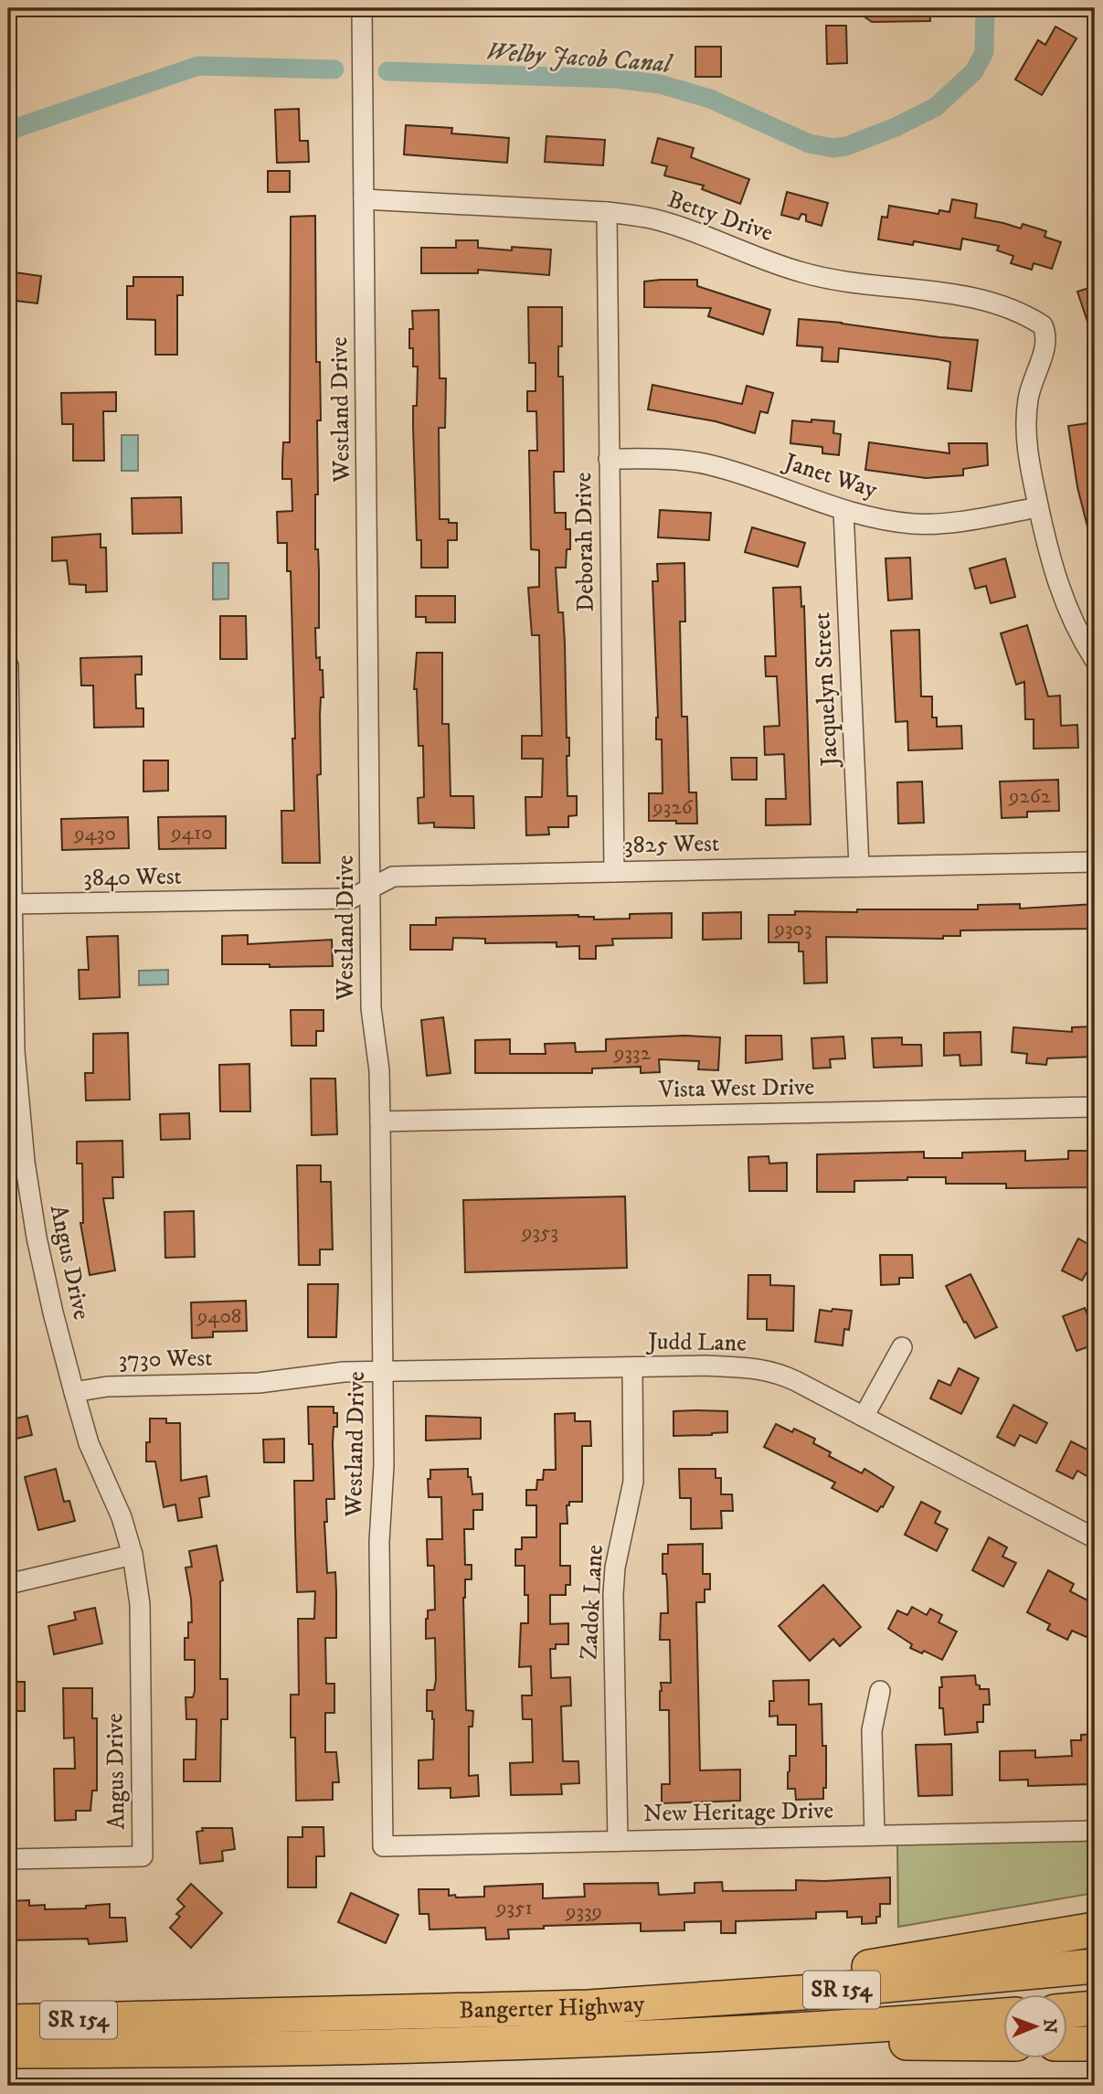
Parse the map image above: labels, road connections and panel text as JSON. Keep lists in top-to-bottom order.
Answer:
{
  "streets": {
    "highway": ["SR 154", "Bangerter Highway"],
    "street": [
      "Betty Drive",
      "Westland Drive",
      "Janet Way",
      "Deborah Drive",
      "Jacquelyn Street",
      "3825 West",
      "3840 West",
      "Vista West Drive",
      "Angus Drive",
      "Judd Lane",
      "3730 West",
      "Zadok Lane",
      "New Heritage Drive"
    ]
  },
  "crossings": [
    ["Betty Drive", "Westland Drive"],
    ["Betty Drive", "Janet Way"],
    ["Betty Drive", "Deborah Drive"],
    ["Westland Drive", "3825 West"],
    ["Westland Drive", "Vista West Drive"],
    ["Westland Drive", "Judd Lane"],
    ["Westland Drive", "New Heritage Drive"],
    ["Janet Way", "Deborah Drive"],
    ["Janet Way", "Jacquelyn Street"],
    ["Deborah Drive", "3825 West"],
    ["Jacquelyn Street", "3825 West"],
    ["3825 West", "3840 West"],
    ["3840 West", "Angus Drive"],
    ["Angus Drive", "3730 West"],
    ["Judd Lane", "3730 West"],
    ["Judd Lane", "Zadok Lane"],
    ["Zadok Lane", "New Heritage Drive"]
  ],
  "water": ["Welby Jacob Canal"],
  "house_numbers": [
    "9262",
    "9326",
    "9410",
    "9430",
    "9303",
    "9332",
    "9353",
    "9408",
    "9351",
    "9339"
  ],
  "north": "right"
}
